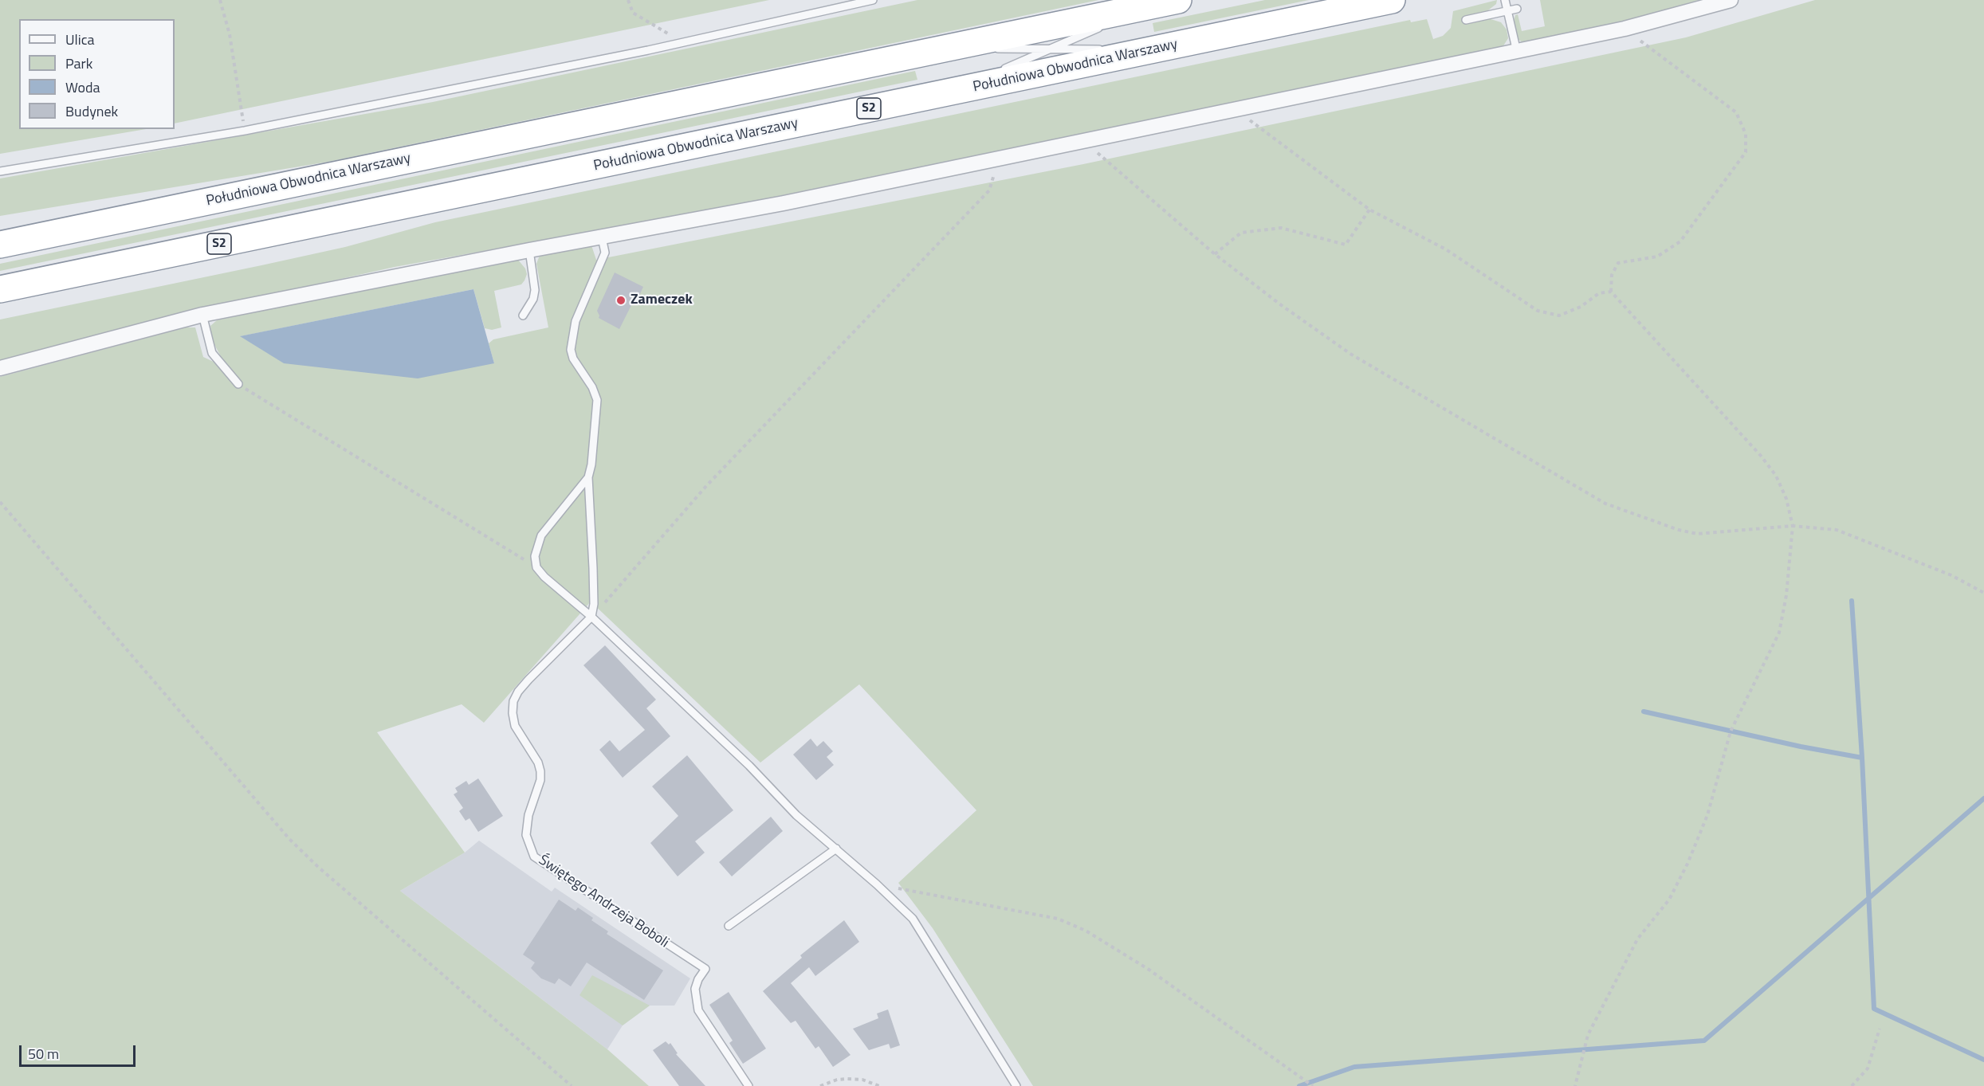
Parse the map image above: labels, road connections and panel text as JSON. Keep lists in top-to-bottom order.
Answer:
{
  "streets": {
    "highway": ["Południowa Obwodnica Warszawy", "S2"],
    "lane": ["Świętego Andrzeja Boboli"]
  },
  "places": ["Zameczek"],
  "legend": [
    "Ulica",
    "Park",
    "Woda",
    "Budynek"
  ],
  "scale_bar": "50 m"
}
